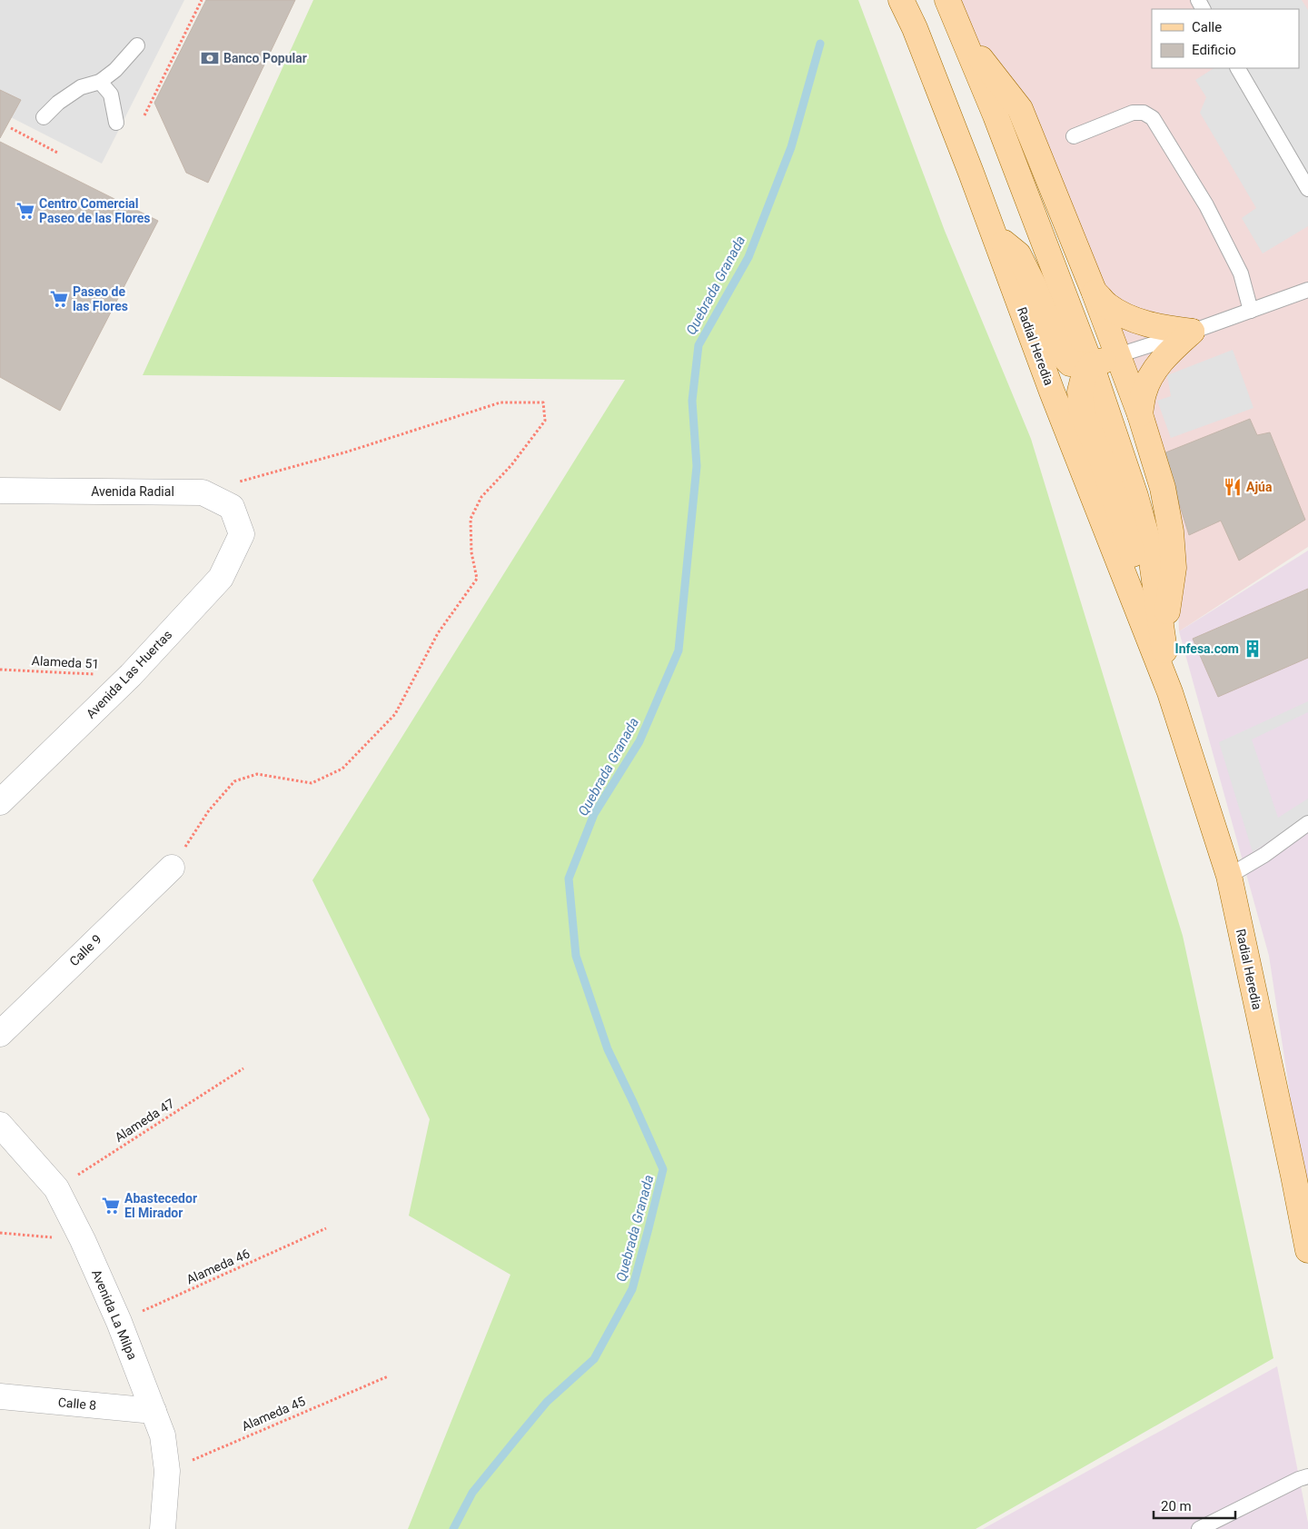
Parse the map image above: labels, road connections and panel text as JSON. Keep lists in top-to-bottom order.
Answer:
{
  "streets": {
    "main road": ["Radial Heredia"],
    "street": [
      "Avenida Radial",
      "Avenida Las Huertas",
      "Calle 9",
      "Avenida La Milpa",
      "Calle 8"
    ],
    "path": [
      "Alameda 51",
      "Alameda 47",
      "Alameda 46",
      "Alameda 45"
    ]
  },
  "crossings": [
    ["Avenida Radial", "Avenida Las Huertas"],
    ["Alameda 51", "Avenida Las Huertas"],
    ["Alameda 47", "Avenida La Milpa"],
    ["Alameda 46", "Avenida La Milpa"],
    ["Avenida La Milpa", "Calle 8"],
    ["Avenida La Milpa", "Alameda 45"]
  ],
  "water": ["Quebrada Granada"],
  "places": {
    "bank": ["Banco Popular"],
    "supermarket": ["Centro Comercial Paseo de las Flores", "Paseo de las Flores", "Abastecedor El Mirador"],
    "restaurant": ["Ajúa"],
    "building": ["Infesa.com"]
  },
  "legend": ["Calle", "Edificio"],
  "scale_bar": "20 m"
}
